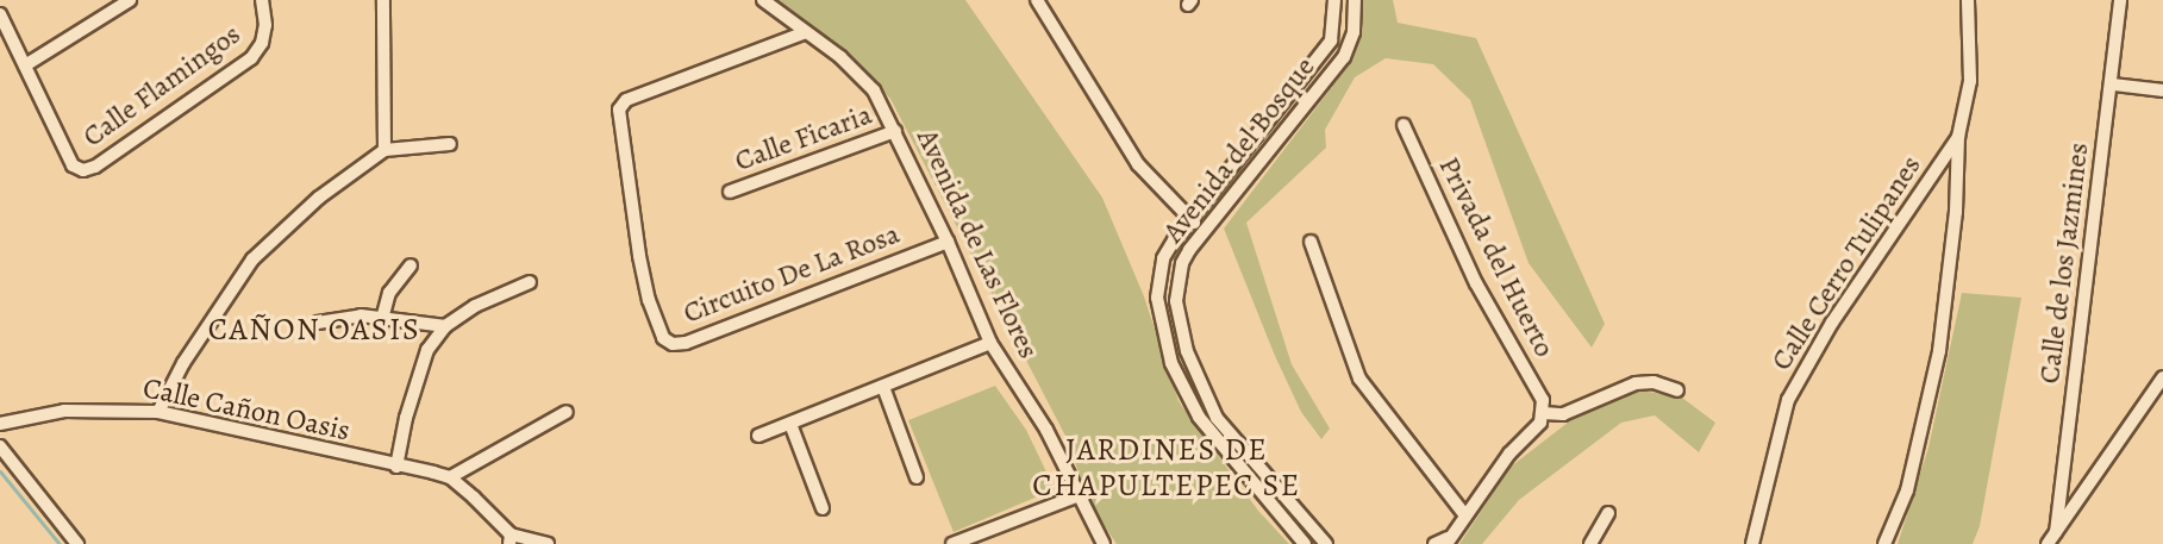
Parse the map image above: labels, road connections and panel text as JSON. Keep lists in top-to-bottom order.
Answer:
{
  "streets": {
    "street": [
      "Calle Flamingos",
      "Calle Ficaria",
      "Avenida del Bosque",
      "Avenida de Las Flores",
      "Privada del Huerto",
      "Calle Cerro Tulipanes",
      "Calle de los Jazmines",
      "Circuito De La Rosa",
      "Calle Cañon Oasis"
    ]
  },
  "crossings": [
    ["Calle Ficaria", "Avenida de Las Flores"],
    ["Avenida de Las Flores", "Circuito De La Rosa"]
  ],
  "districts": ["CAÑON OASIS", "JARDINES DE CHAPULTEPEC SE"]
}
